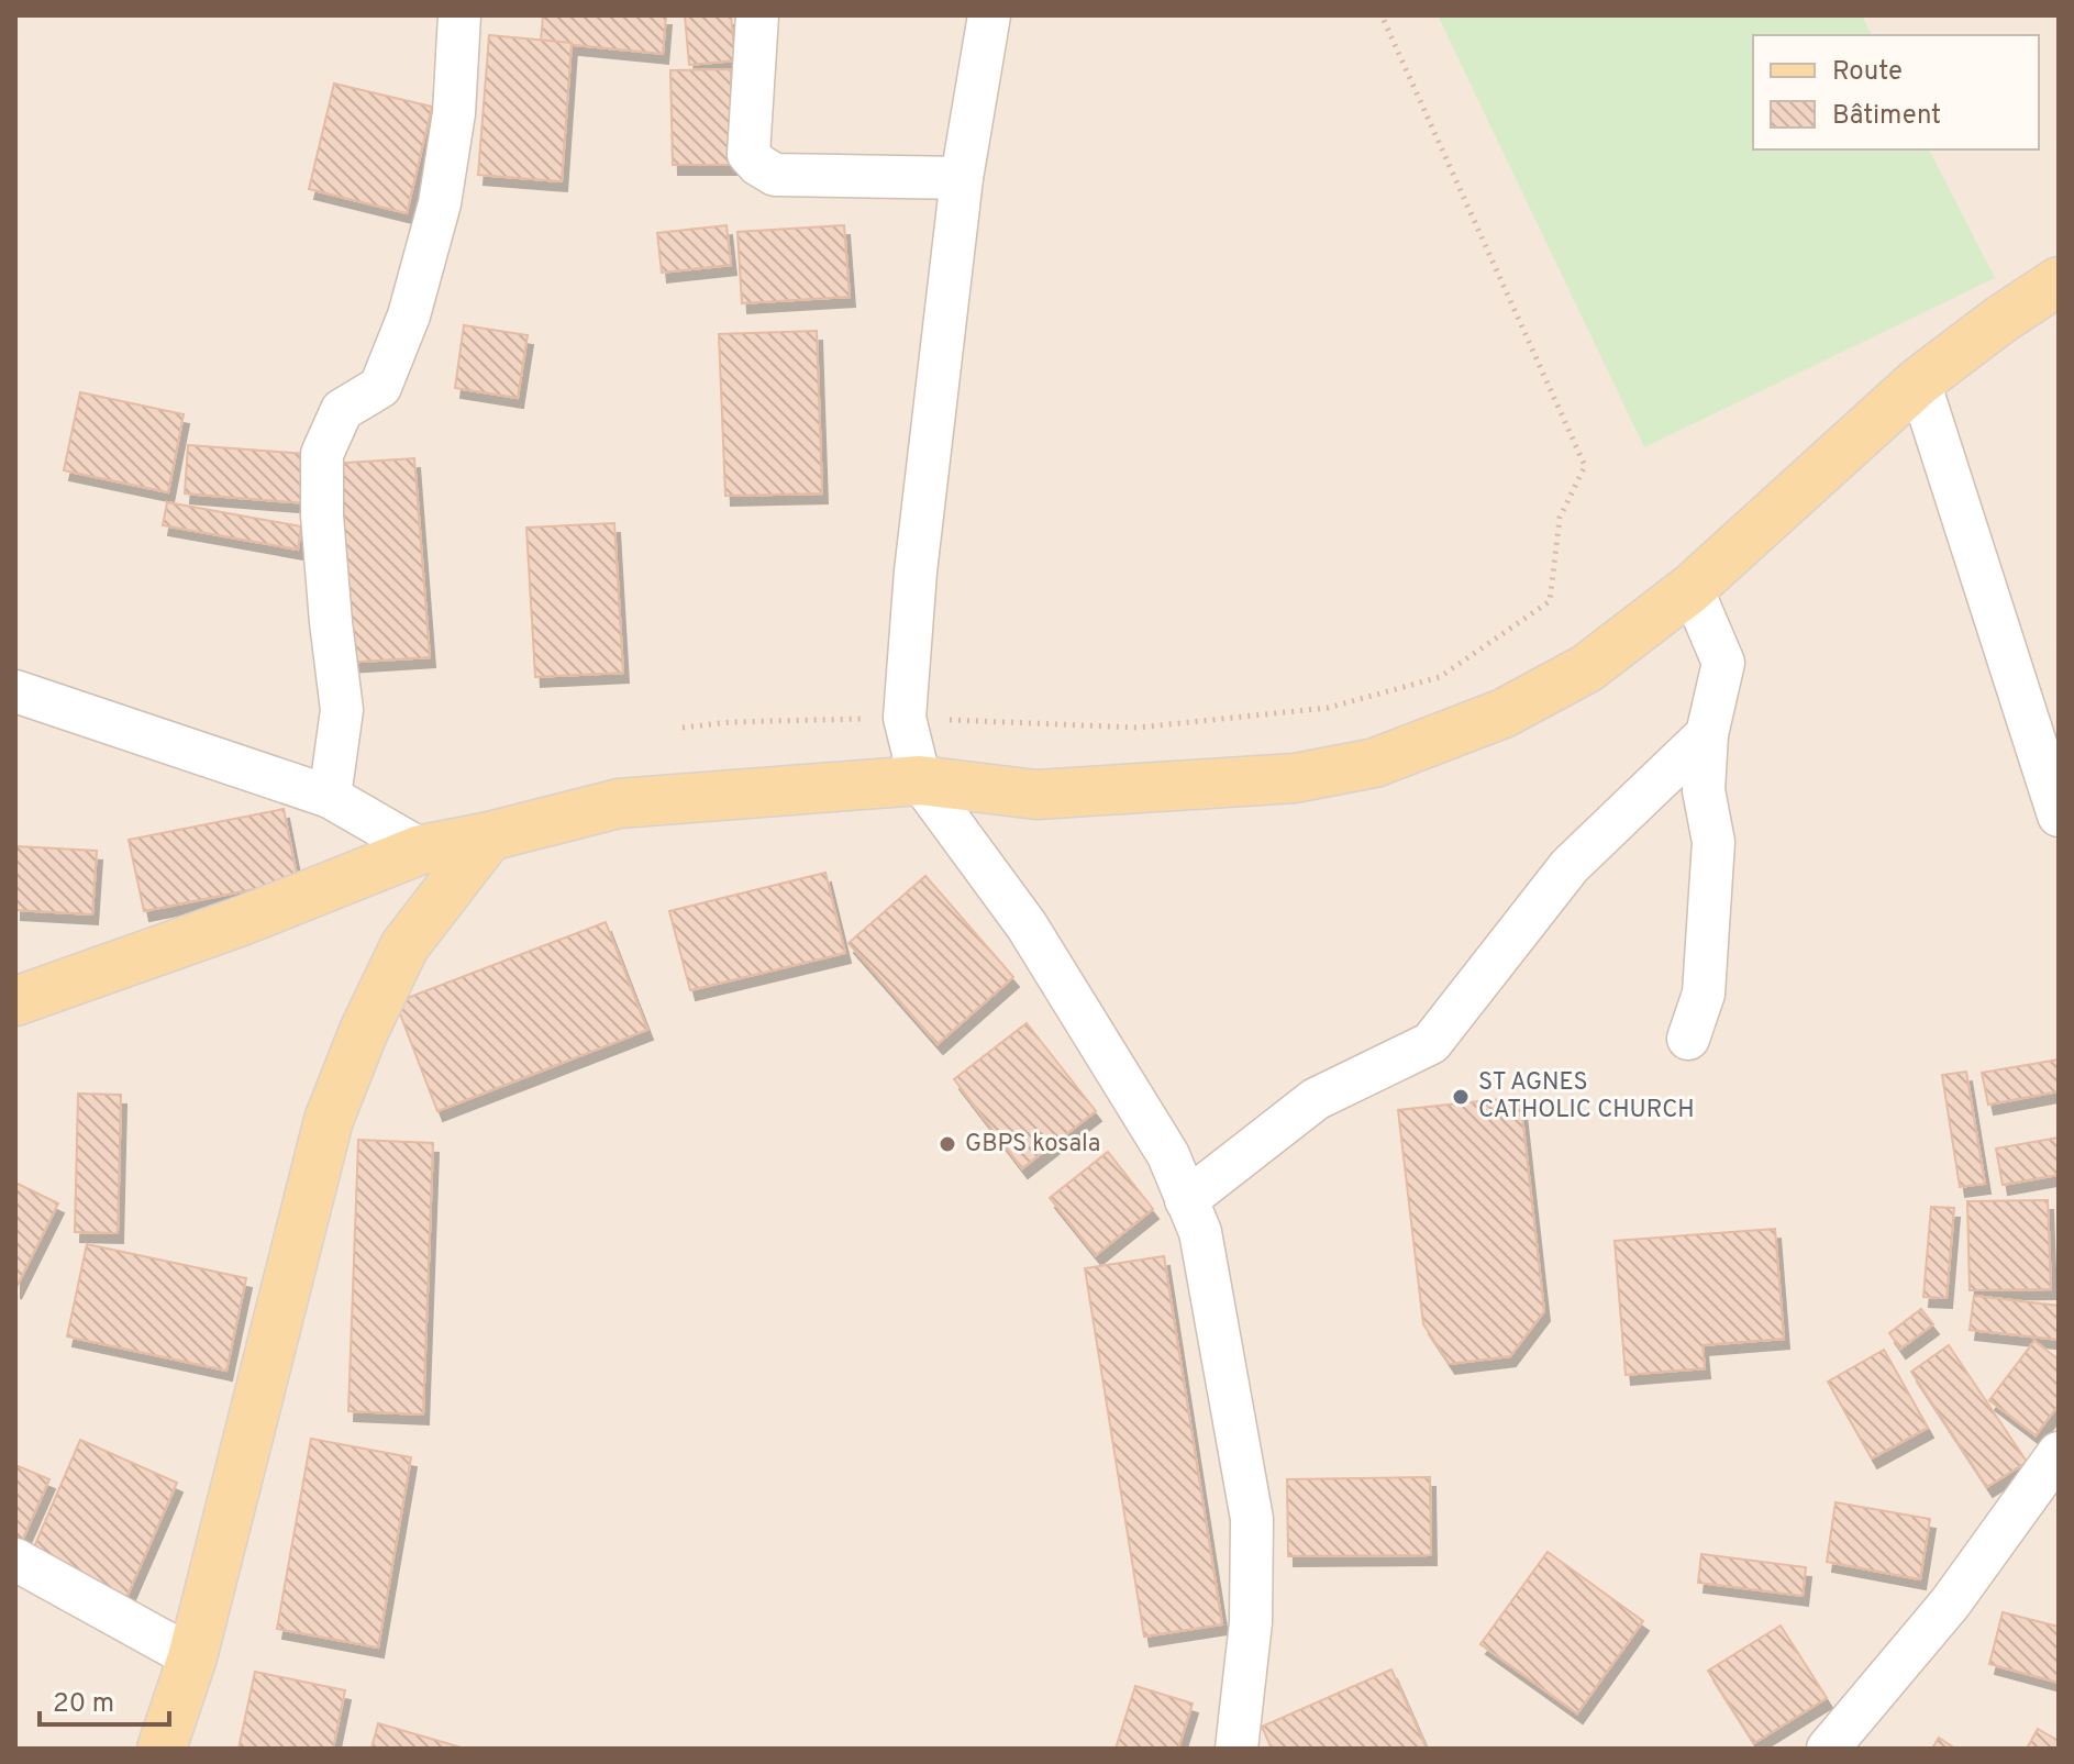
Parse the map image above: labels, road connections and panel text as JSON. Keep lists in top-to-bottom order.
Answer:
{
  "places": ["ST AGNES CATHOLIC CHURCH", "GBPS kosala"],
  "legend": ["Route", "Bâtiment"],
  "scale_bar": "20 m"
}
